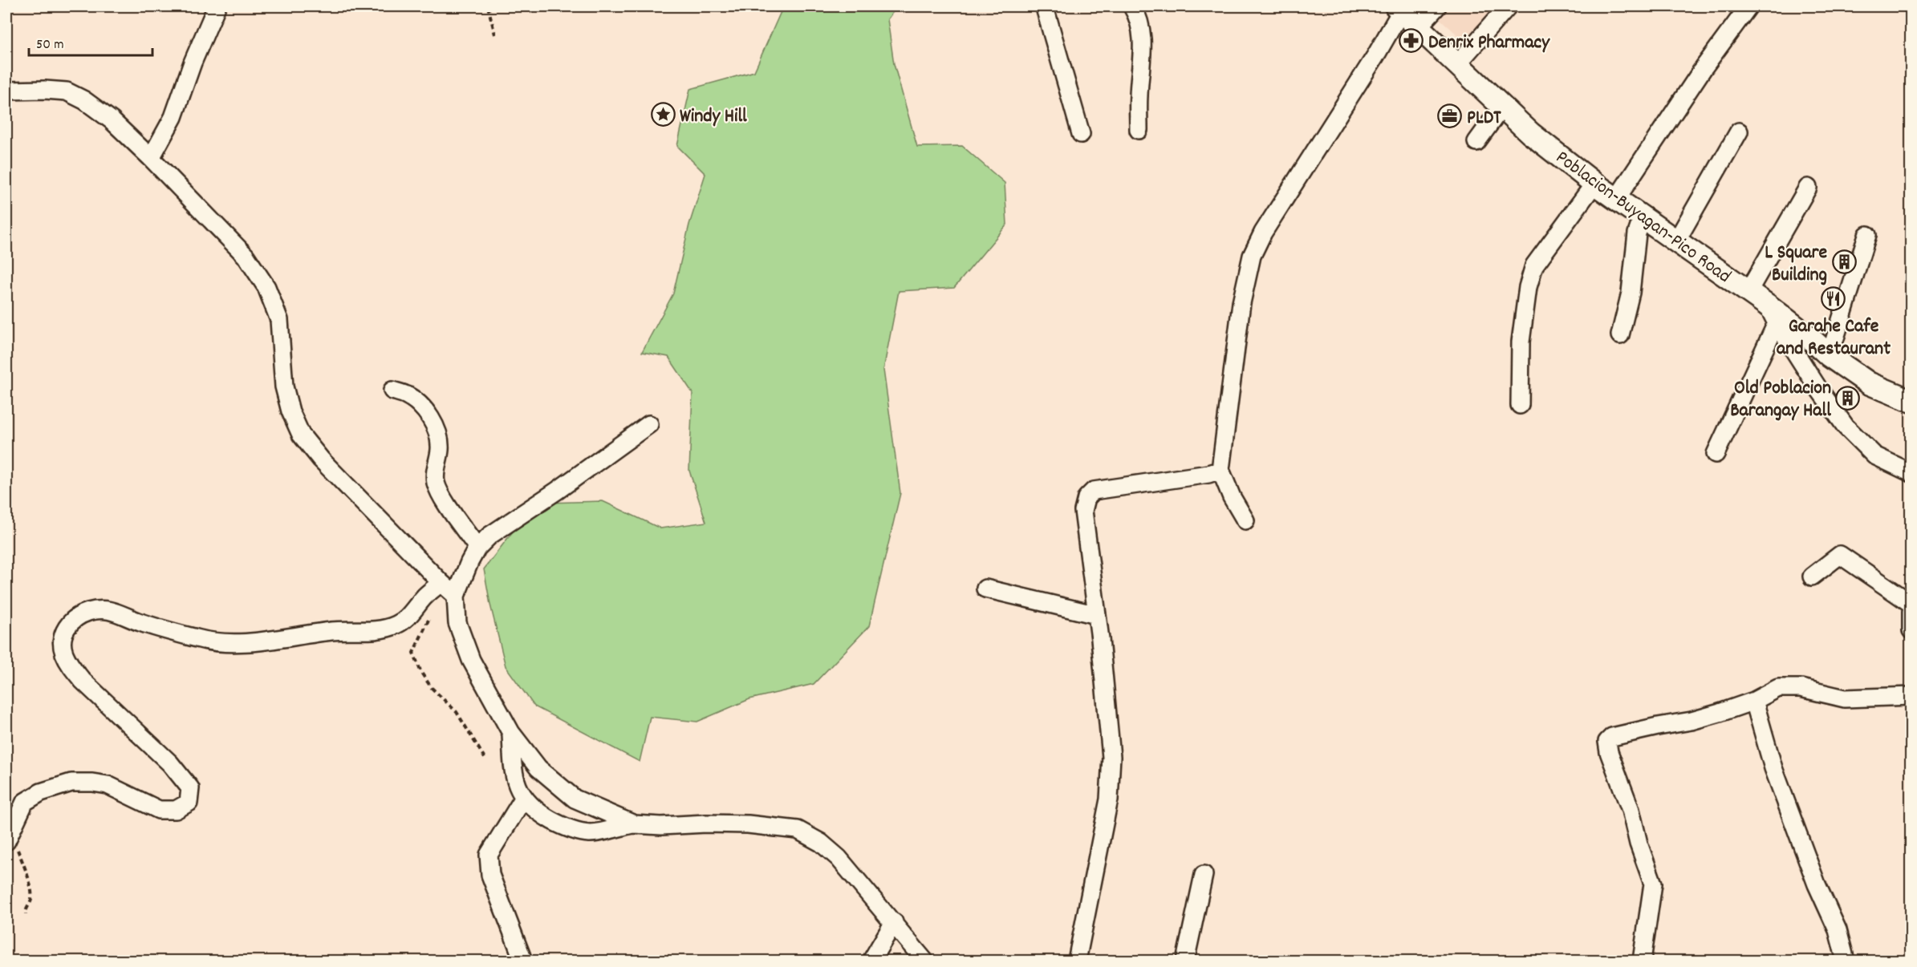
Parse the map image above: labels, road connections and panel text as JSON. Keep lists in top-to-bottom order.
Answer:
{
  "streets": {
    "main road": ["Poblacion-Buyagan-Pico Road"]
  },
  "places": {
    "pharmacy": ["Denrix Pharmacy"],
    "place": ["Windy Hill"],
    "office": ["PLDT"],
    "building": ["L Square Building", "Old Poblacion Barangay Hall"],
    "restaurant": ["Garahe Cafe and Restaurant"]
  },
  "scale_bar": "50 m"
}
